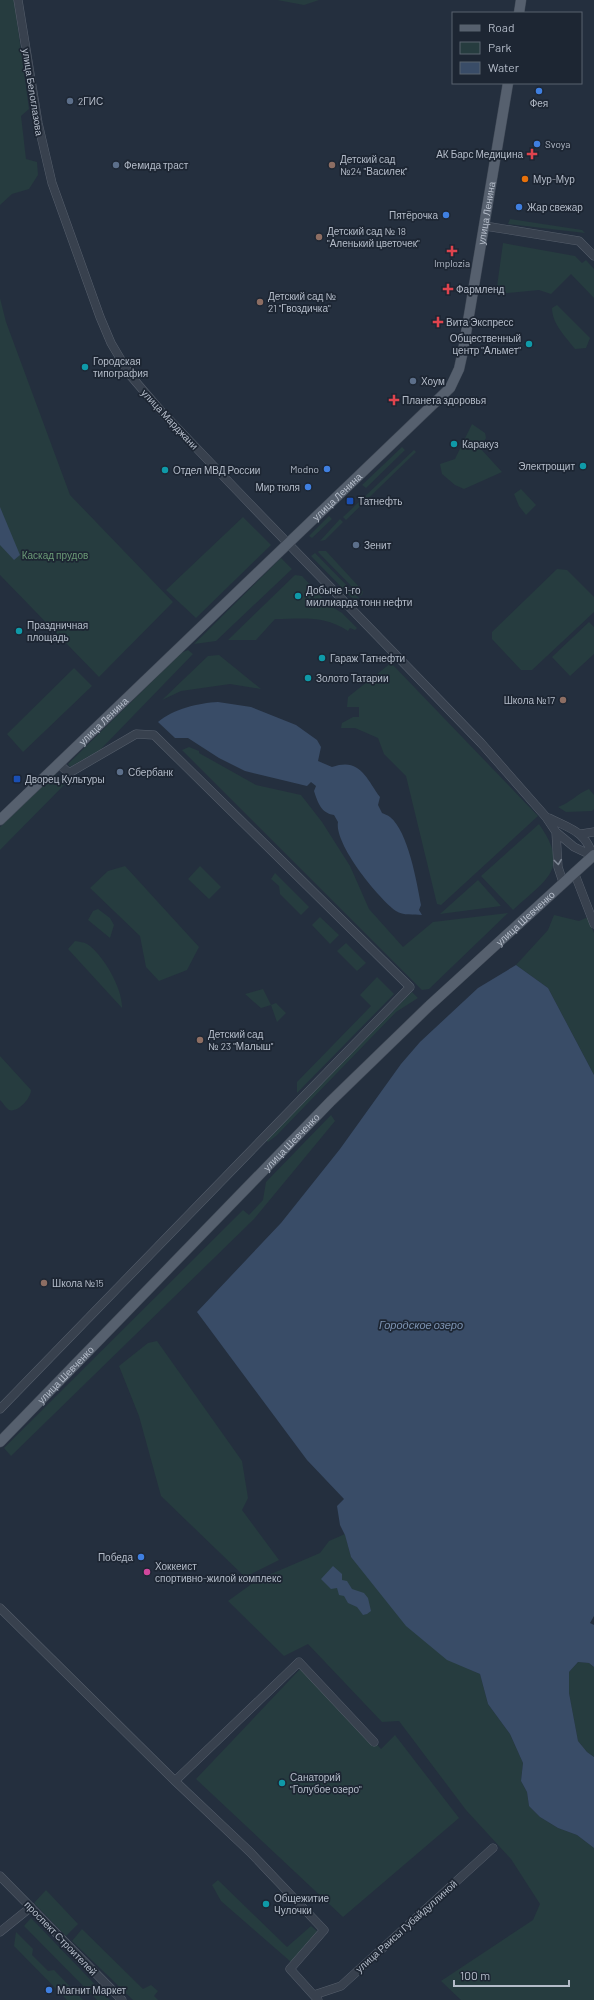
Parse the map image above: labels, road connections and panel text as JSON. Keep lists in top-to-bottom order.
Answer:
{
  "streets": {
    "main road": ["улица Ленина", "улица Шевченко"],
    "street": [
      "улица Белоглазова",
      "улица Марджани",
      "улица Раисы Губайдуллиной",
      "проспект Строителей"
    ]
  },
  "crossings": [
    ["улица Белоглазова", "улица Марджани"],
    ["улица Ленина", "улица Марджани"]
  ],
  "water": ["Городское озеро"],
  "parks": ["Каскад прудов"],
  "places": {
    "other": [
      "Фея",
      "2ГИС",
      "Svoya",
      "Фемида траст",
      "Детский сад №24 \"Василек\"",
      "Мур-Мур",
      "Жар свежар",
      "Пятёрочка",
      "Детский сад № 18 \"Аленький цветочек\"",
      "Детский сад № 21 \"Гвоздичка\"",
      "Общественный центр \"Альмет\"",
      "Городская типография",
      "Хоум",
      "Каракуз",
      "Электрощит",
      "Modno",
      "Отдел МВД России",
      "Мир тюля",
      "Зенит",
      "Добыче 1-го миллиарда тонн нефти",
      "Праздничная площадь",
      "Гараж Татнефти",
      "Золото Татарии",
      "Школа №17",
      "Сбербанк",
      "Детский сад № 23 \"Малыш\"",
      "Школа №15",
      "Победа",
      "Хоккеист спортивно-жилой комплекс",
      "Санаторий \"Голубое озеро\"",
      "Общежитие Чулочки",
      "Магнит Маркет"
    ],
    "health": [
      "АК Барс Медицина",
      "Implozia",
      "Фармленд",
      "Вита Экспресс",
      "Планета здоровья"
    ],
    "transit": ["Татнефть", "Дворец Культуры"]
  },
  "legend": ["Road", "Park", "Water"],
  "scale_bar": "100 m"
}
